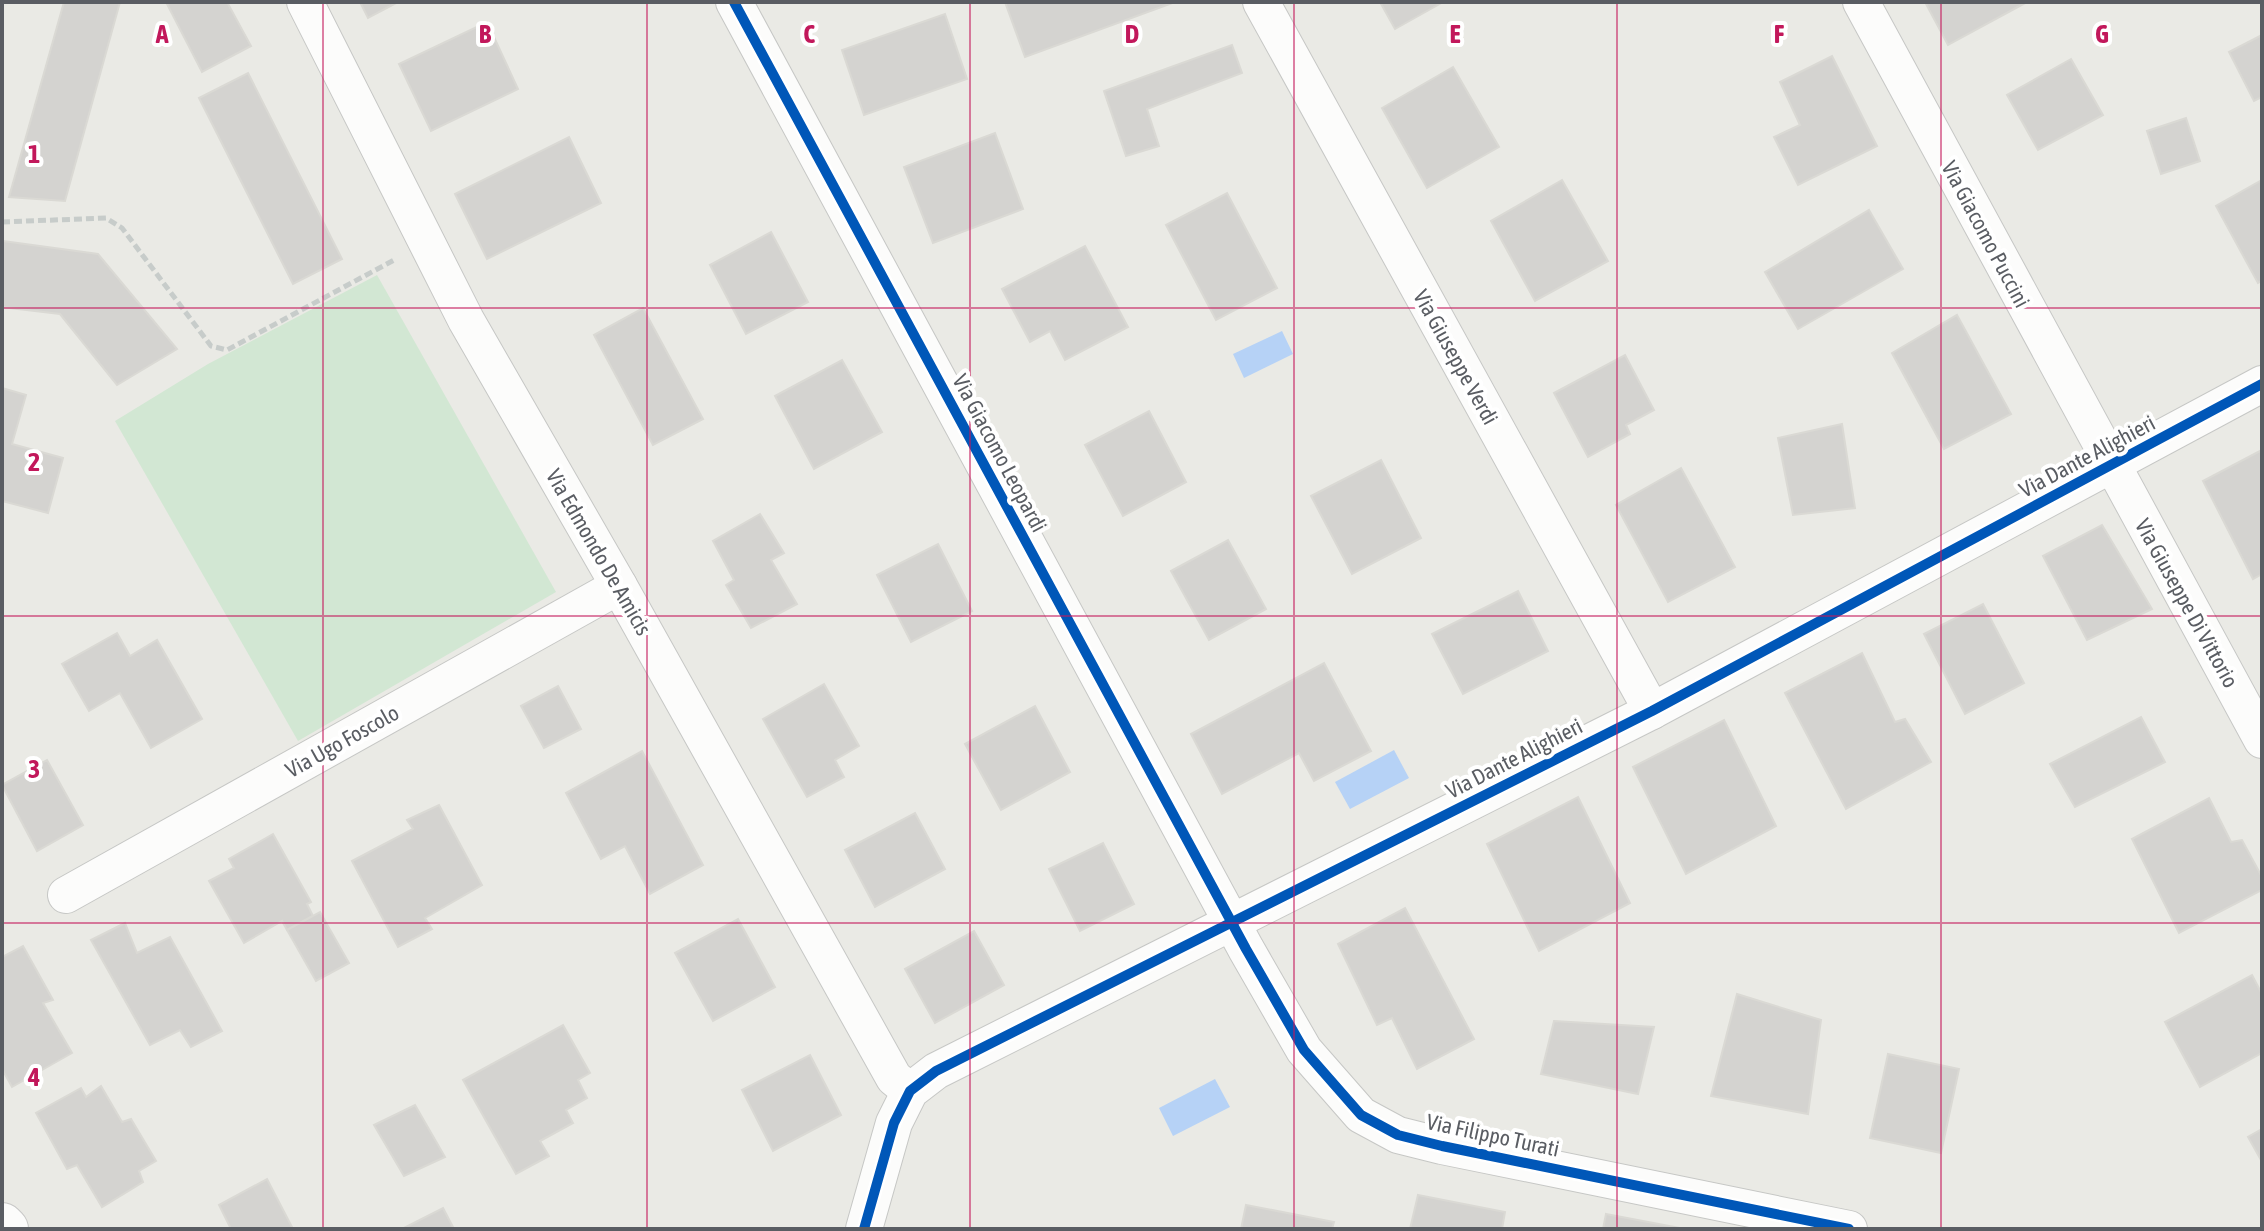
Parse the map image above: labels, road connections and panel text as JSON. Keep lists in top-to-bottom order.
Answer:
{
  "streets": {
    "street": [
      "Via Giacomo Puccini",
      "Via Giuseppe Verdi",
      "Via Giacomo Leopardi",
      "Via Dante Alighieri",
      "Via Edmondo De Amicis",
      "Via Giuseppe Di Vittorio",
      "Via Ugo Foscolo",
      "Via Filippo Turati"
    ]
  },
  "crossings": [
    ["Via Giacomo Puccini", "Via Dante Alighieri"],
    ["Via Giacomo Puccini", "Via Giuseppe Di Vittorio"],
    ["Via Giuseppe Verdi", "Via Dante Alighieri"],
    ["Via Giacomo Leopardi", "Via Dante Alighieri"],
    ["Via Giacomo Leopardi", "Via Filippo Turati"],
    ["Via Dante Alighieri", "Via Edmondo De Amicis"],
    ["Via Dante Alighieri", "Via Giuseppe Di Vittorio"],
    ["Via Dante Alighieri", "Via Filippo Turati"],
    ["Via Edmondo De Amicis", "Via Ugo Foscolo"]
  ],
  "grid": {
    "columns": [
      "A",
      "B",
      "C",
      "D",
      "E",
      "F",
      "G"
    ],
    "rows": [
      "1",
      "2",
      "3",
      "4"
    ]
  }
}
